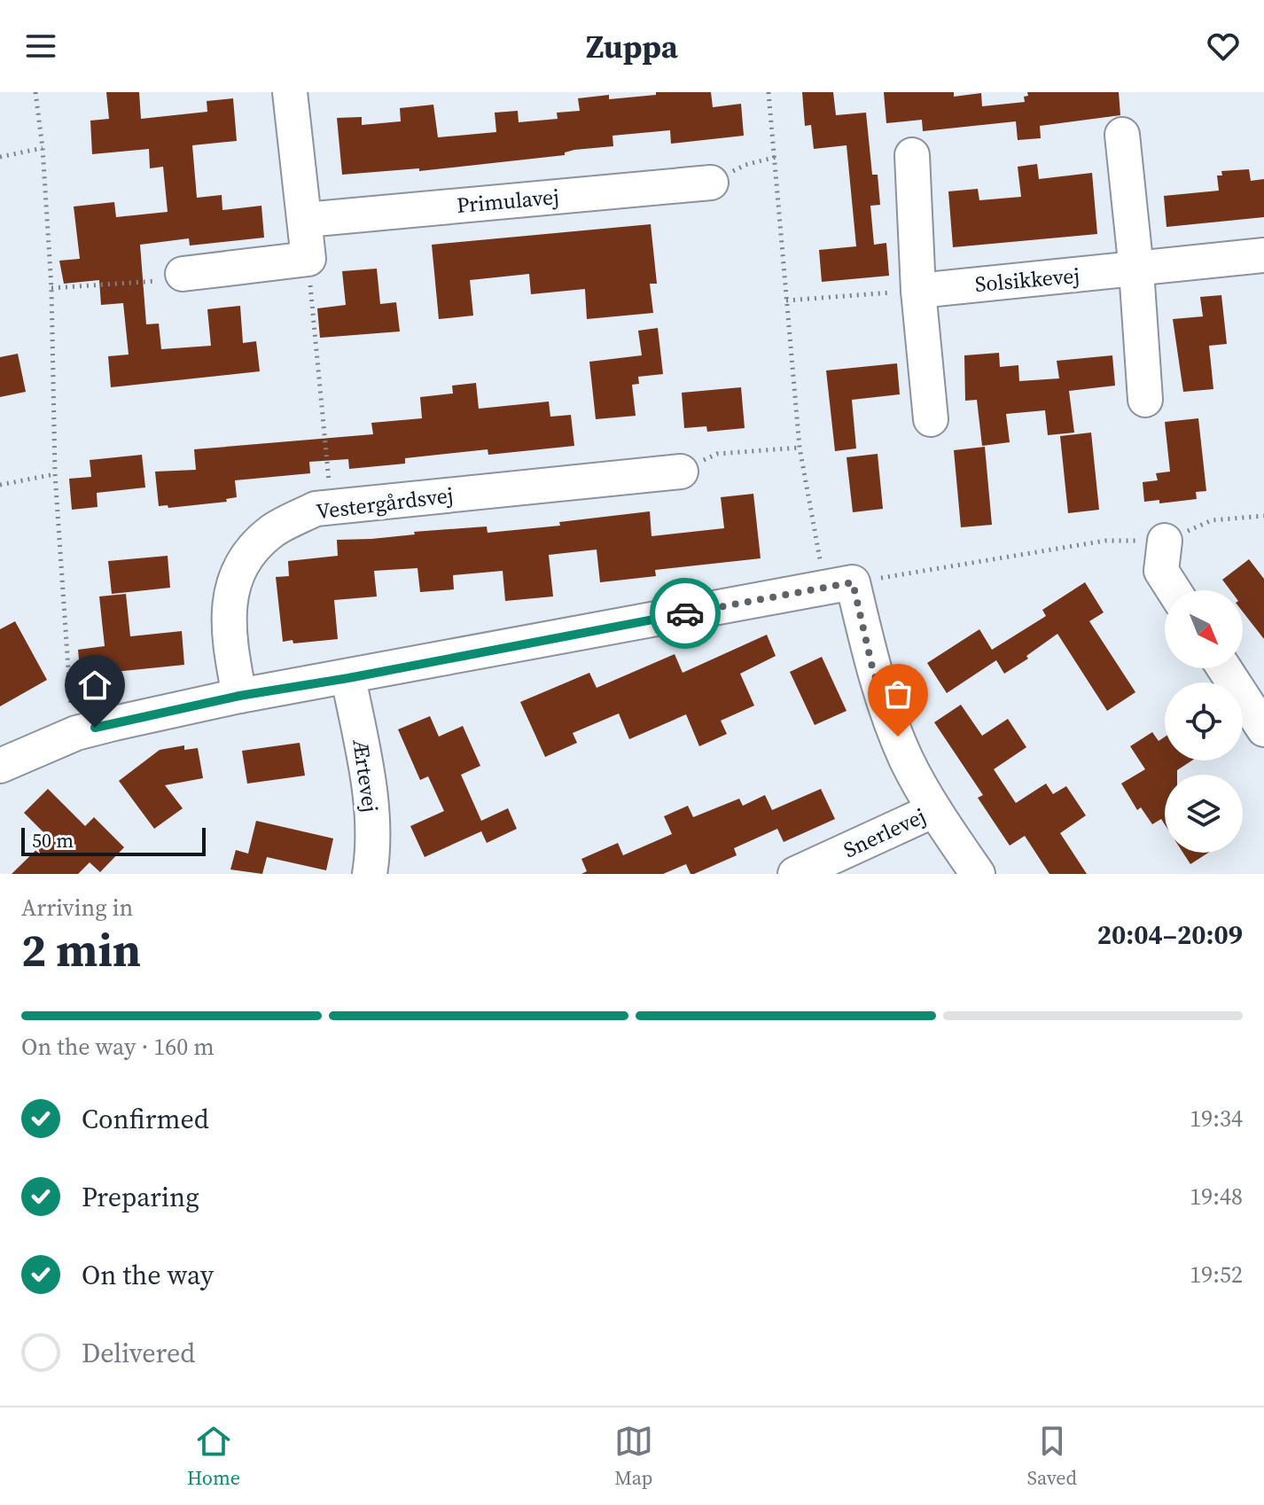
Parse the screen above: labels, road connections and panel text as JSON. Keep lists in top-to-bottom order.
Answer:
{
  "streets": {
    "street": [
      "Primulavej",
      "Solsikkevej",
      "Vestergårdsvej",
      "Ærtevej",
      "Snerlevej"
    ]
  },
  "scale_bar": "50 m",
  "north": "bottom right",
  "page": {
    "header": "Zuppa",
    "scale": "50 m",
    "heading": ["2 min", "Arriving in", "20:04–20:09"],
    "bar": "On the way · 160 m",
    "list": [
      ["Confirmed", "19:34"],
      ["Preparing", "19:48"],
      ["On the way", "19:52"],
      "Delivered"
    ],
    "tabs": ["Home", "Map", "Saved"]
  }
}
